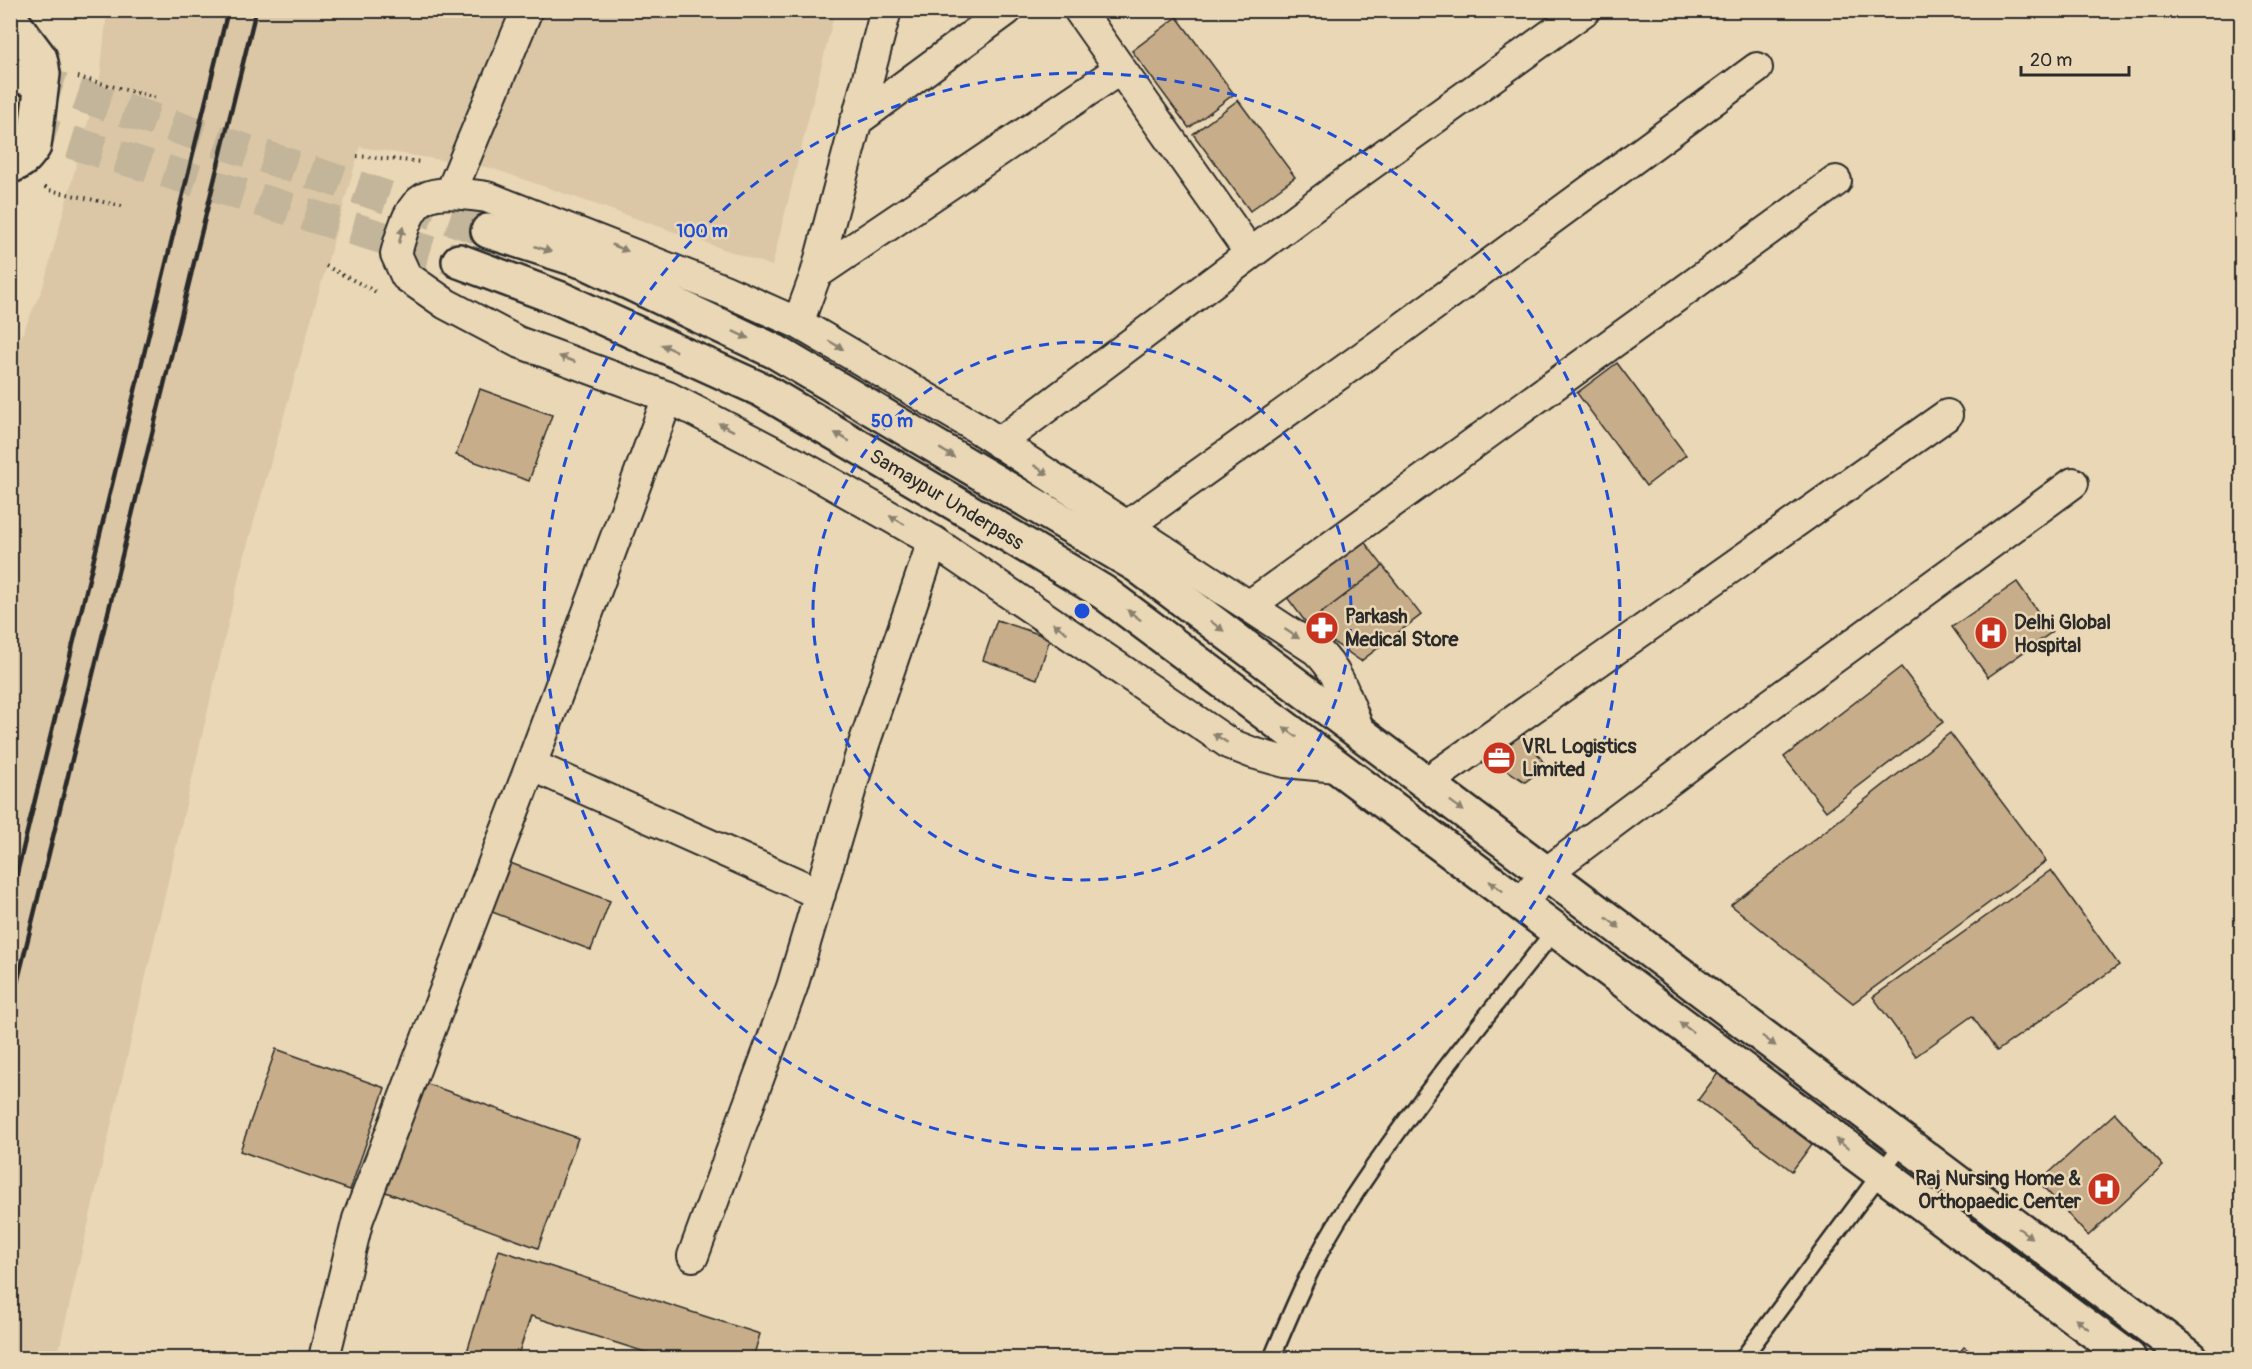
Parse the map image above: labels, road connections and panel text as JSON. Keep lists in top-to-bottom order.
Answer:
{
  "streets": {
    "main road": ["Samaypur Underpass"]
  },
  "places": {
    "pharmacy": ["Parkash Medical Store"],
    "hospital": ["Delhi Global Hospital", "Raj Nursing Home & Orthopaedic Center"],
    "office": ["VRL Logistics Limited"]
  },
  "scale_bar": "20 m",
  "rings": ["100 m", "50 m"]
}
